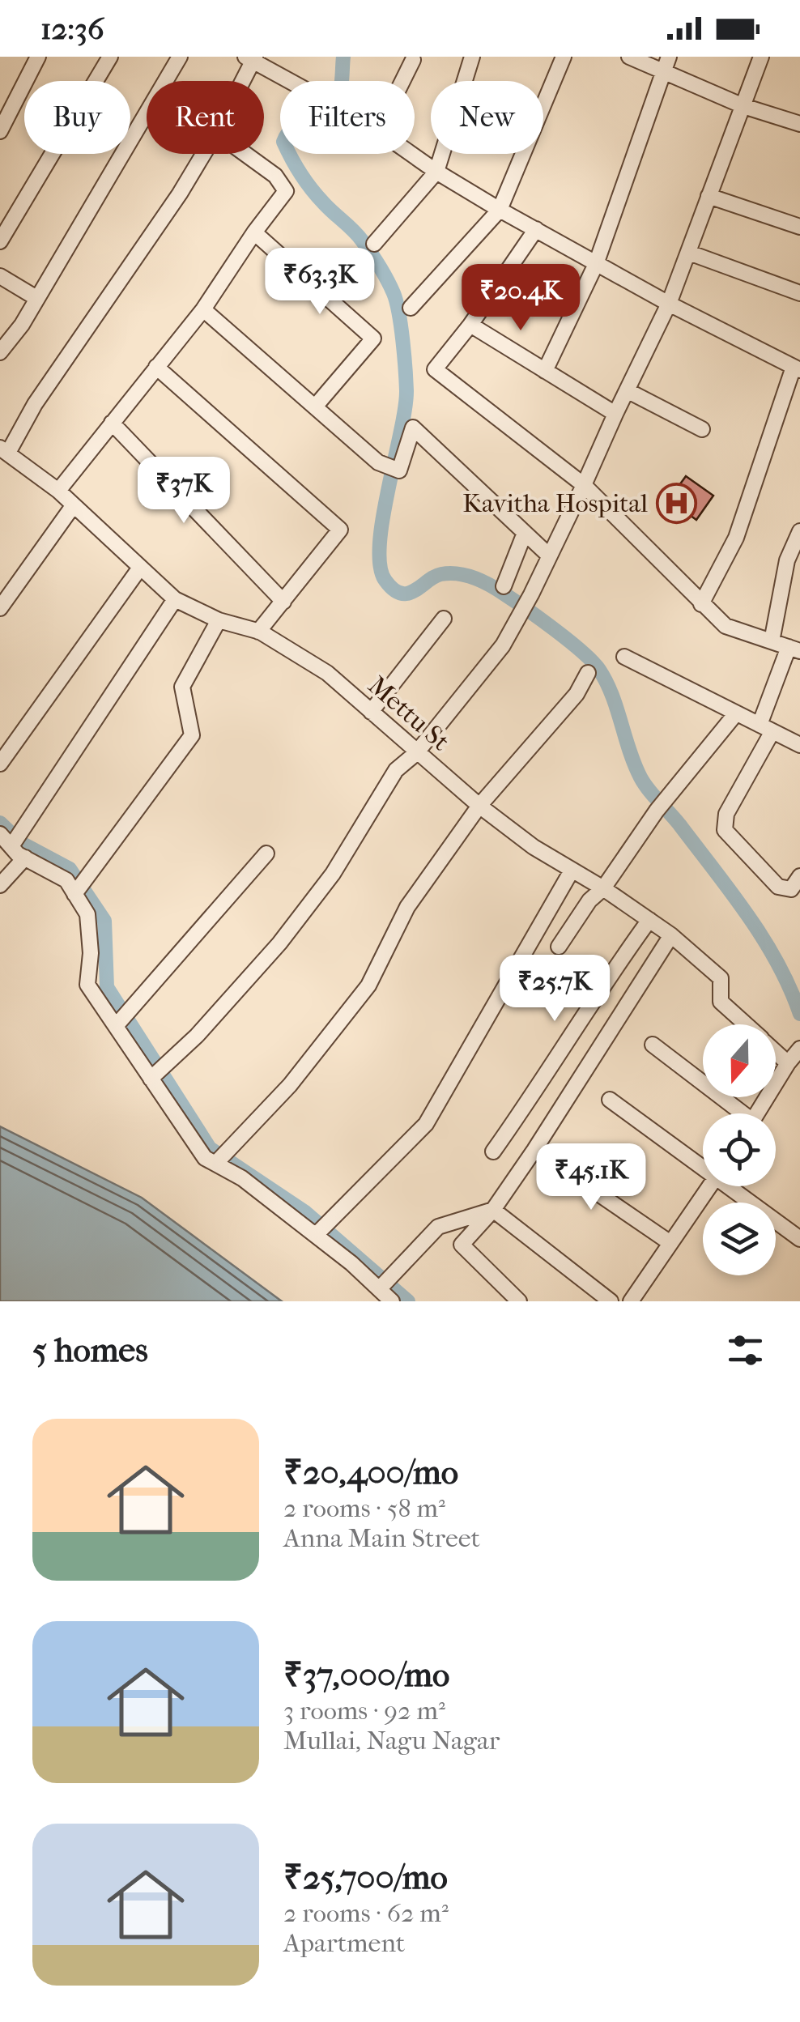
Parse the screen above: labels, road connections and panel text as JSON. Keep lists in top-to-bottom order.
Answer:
{
  "streets": {
    "street": ["Mettu St"]
  },
  "places": {
    "hospital": ["Kavitha Hospital"]
  },
  "north": "bottom",
  "page": {
    "status": "12:36",
    "chip": [
      "Buy",
      "Rent",
      "Filters",
      "New"
    ],
    "price": [
      "₹63.3K",
      "₹20.4K",
      "₹37K",
      "₹25.7K",
      "₹45.1K"
    ],
    "heading": "5 homes",
    "list": [
      {
        "name": "₹20,400/mo",
        "note": "2 rooms · 58 m² · Anna Main Street"
      },
      {
        "name": "₹37,000/mo",
        "note": "3 rooms · 92 m² · Mullai, Nagu Nagar"
      },
      {
        "name": "₹25,700/mo",
        "note": "2 rooms · 62 m² · Apartment"
      }
    ]
  }
}
